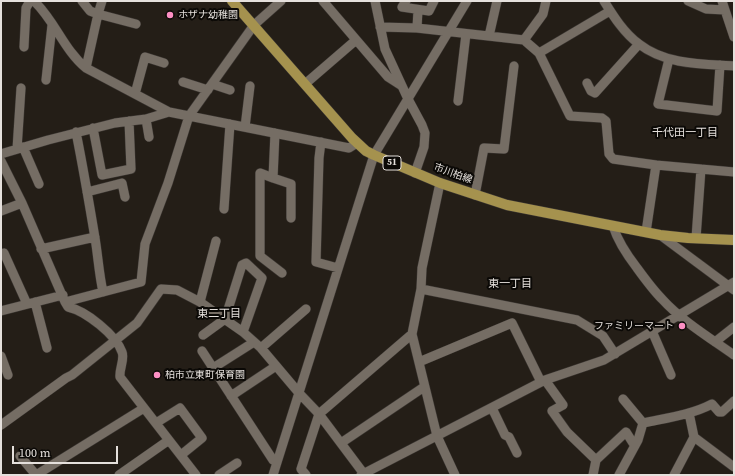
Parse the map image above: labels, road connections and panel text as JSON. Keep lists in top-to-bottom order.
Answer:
{
  "streets": {
    "main road": ["51", "市川柏線"]
  },
  "districts": ["千代田一丁目", "東一丁目", "東二丁目"],
  "places": ["ホザナ幼稚園", "ファミリーマート", "柏市立東町保育園"],
  "scale_bar": "100 m"
}
